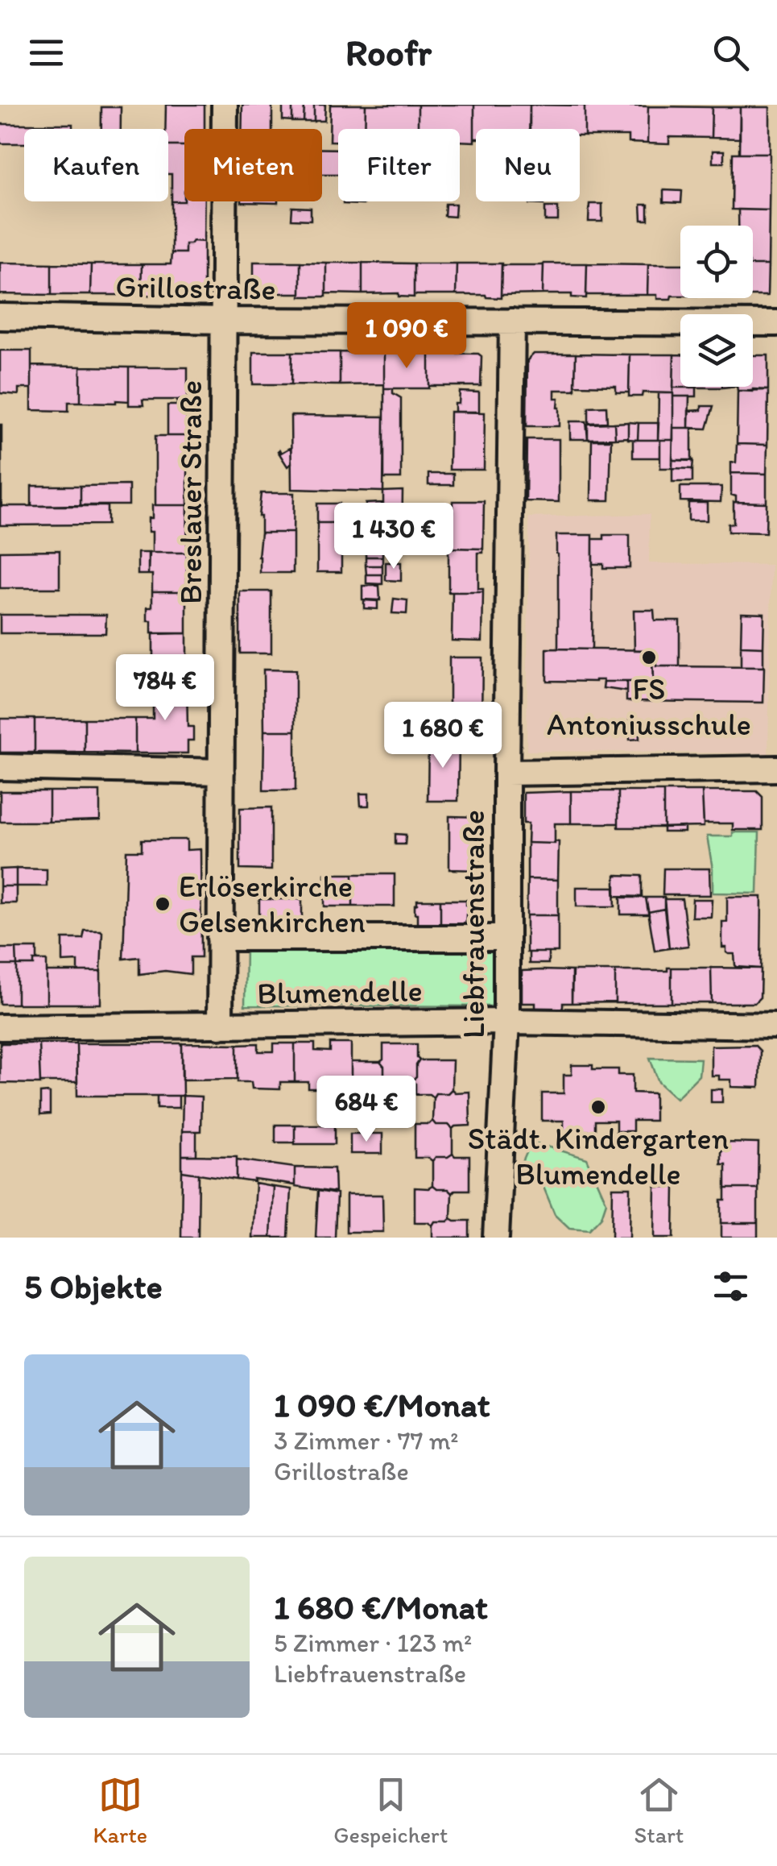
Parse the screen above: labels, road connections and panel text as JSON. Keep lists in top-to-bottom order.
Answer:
{
  "streets": {
    "street": [
      "Grillostraße",
      "Breslauer Straße",
      "Liebfrauenstraße",
      "Blumendelle"
    ]
  },
  "crossings": [
    ["Grillostraße", "Breslauer Straße"],
    ["Grillostraße", "Liebfrauenstraße"],
    ["Breslauer Straße", "Blumendelle"],
    ["Liebfrauenstraße", "Blumendelle"]
  ],
  "places": ["FS Antoniusschule", "Erlöserkirche Gelsenkirchen", "Städt. Kindergarten Blumendelle"],
  "page": {
    "header": "Roofr",
    "chip": [
      "Kaufen",
      "Mieten",
      "Filter",
      "Neu"
    ],
    "price": [
      "1 090 €",
      "1 430 €",
      "784 €",
      "1 680 €",
      "684 €"
    ],
    "heading": "5 Objekte",
    "list": [
      {
        "name": "1 090 €/Monat",
        "note": "3 Zimmer · 77 m² · Grillostraße"
      },
      {
        "name": "1 680 €/Monat",
        "note": "5 Zimmer · 123 m² · Liebfrauenstraße"
      }
    ],
    "tabs": ["Karte", "Gespeichert", "Start"]
  }
}
